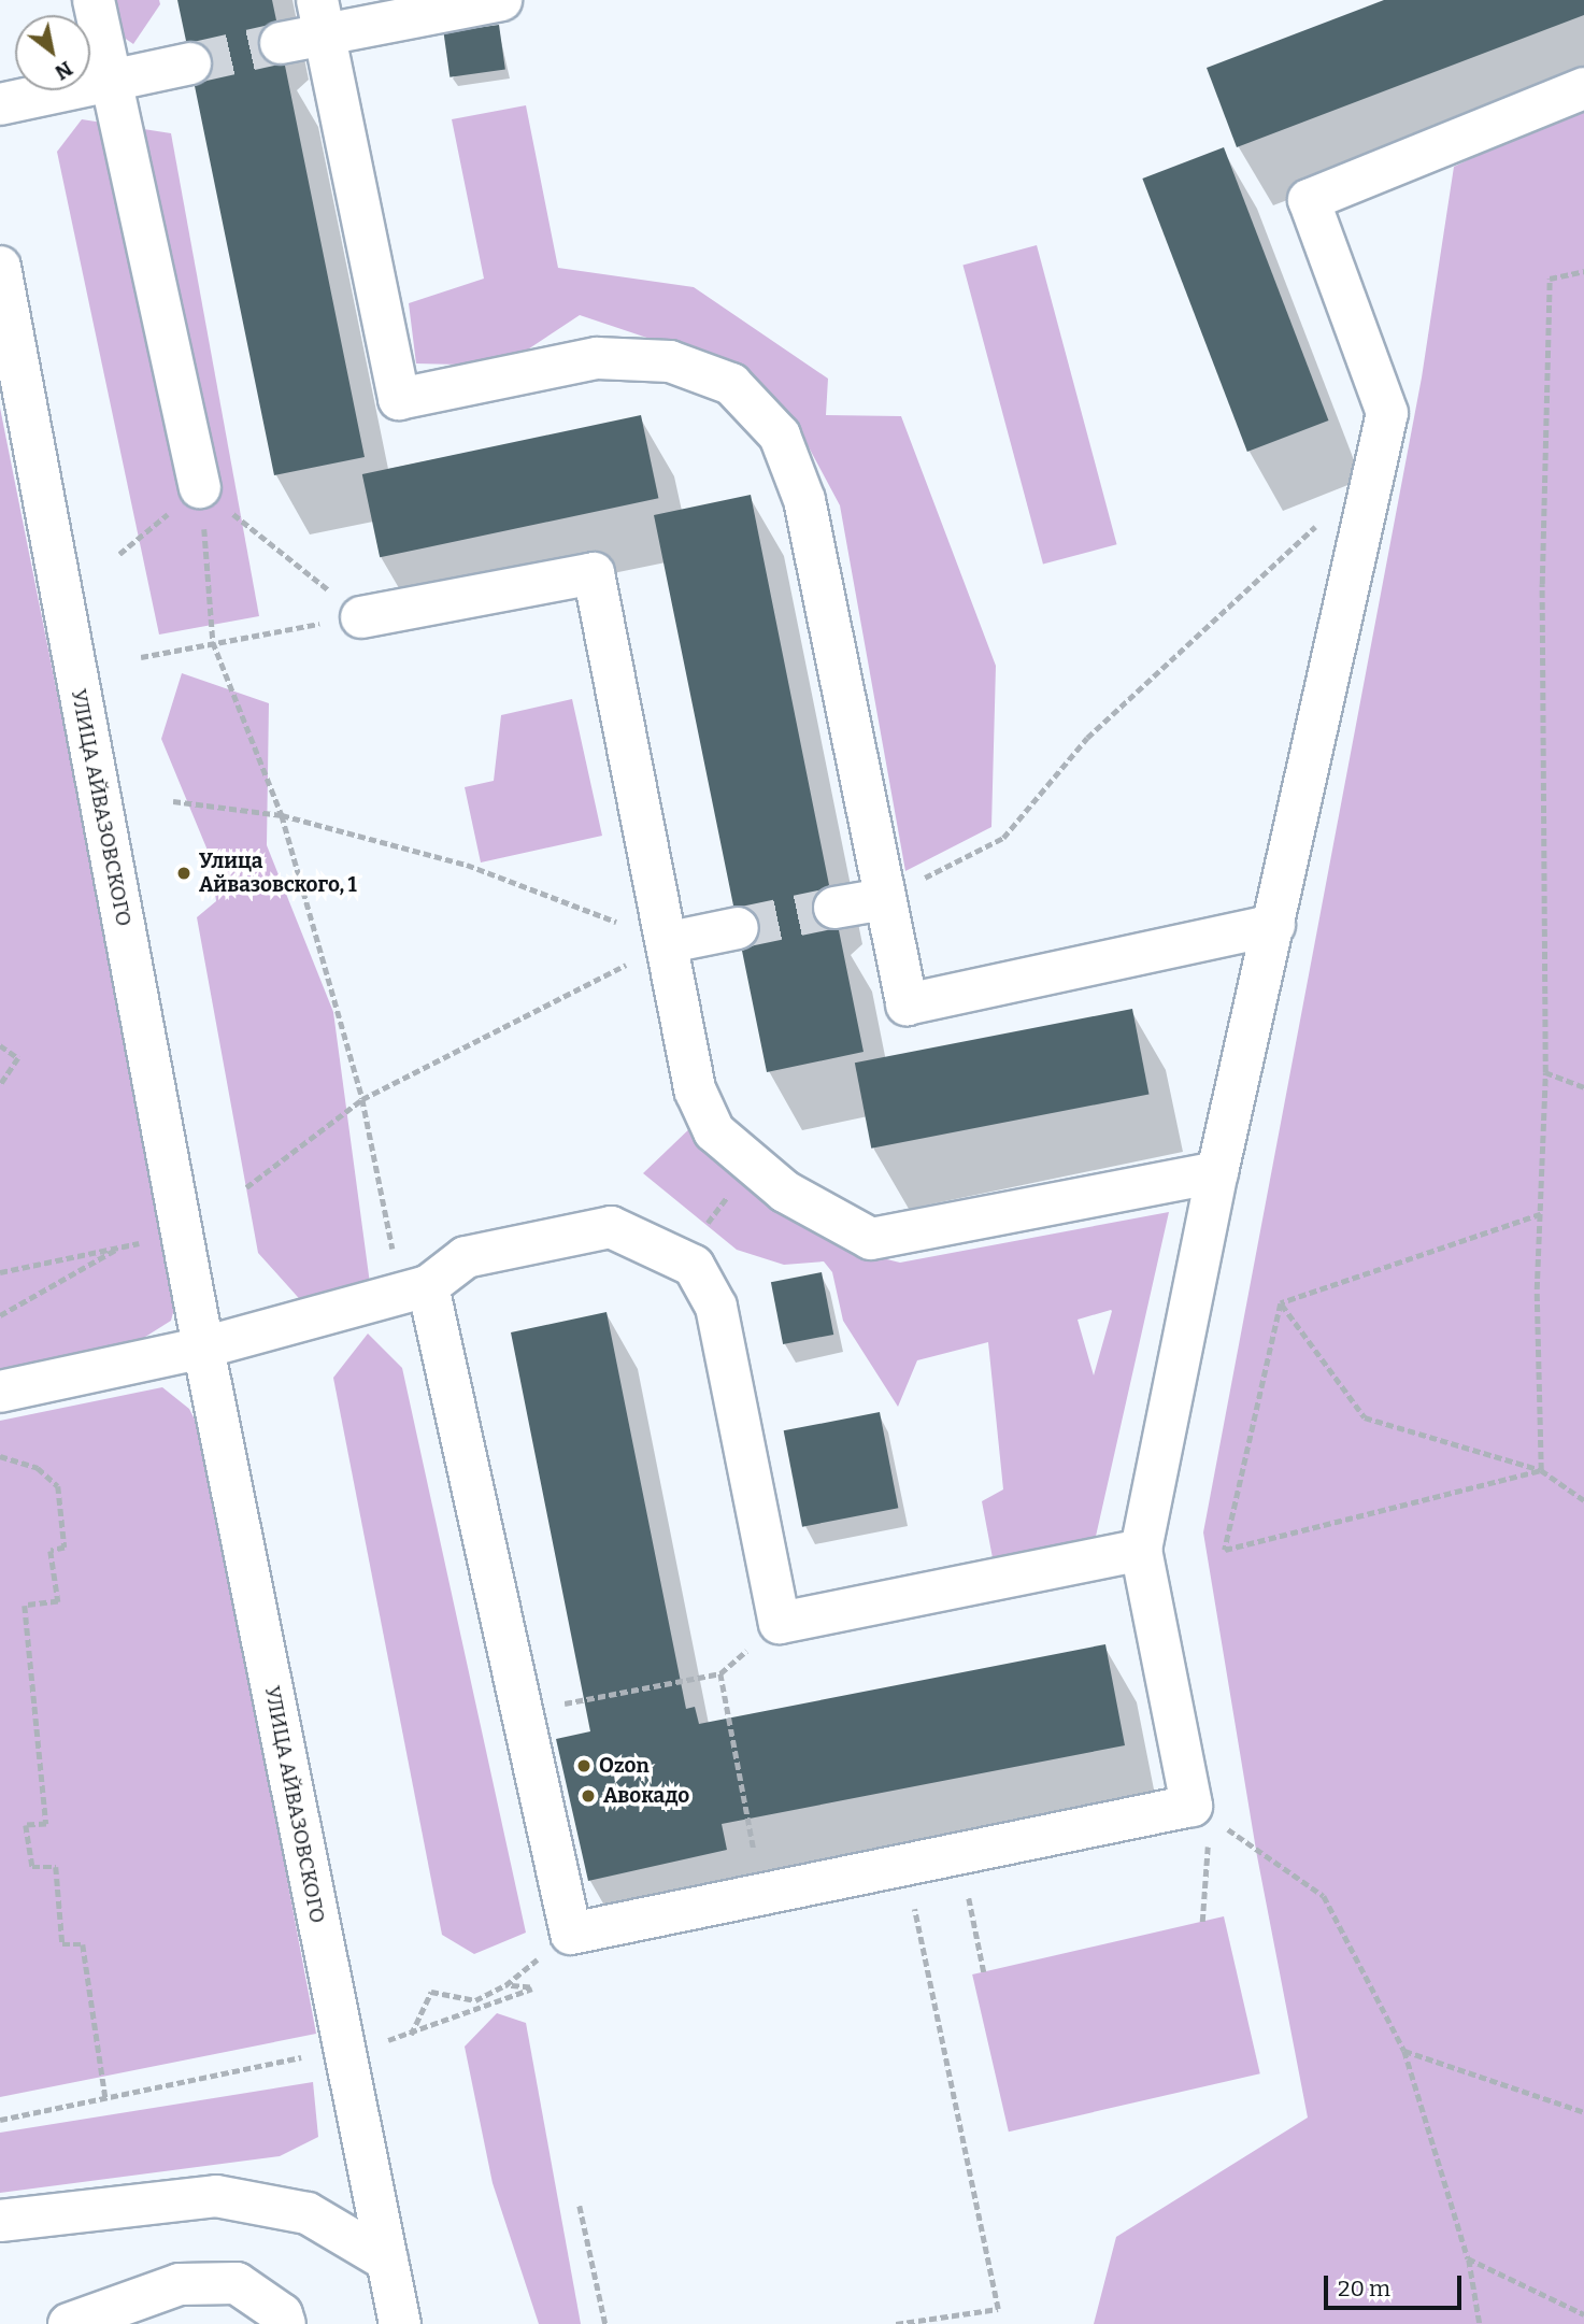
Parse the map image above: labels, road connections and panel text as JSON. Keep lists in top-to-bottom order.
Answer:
{
  "streets": {
    "main road": ["УЛИЦА АЙВАЗОВСКОГО"]
  },
  "places": ["Улица Айвазовского, 1", "Ozon", "Авокадо"],
  "scale_bar": "20 m",
  "north": "bottom right"
}
